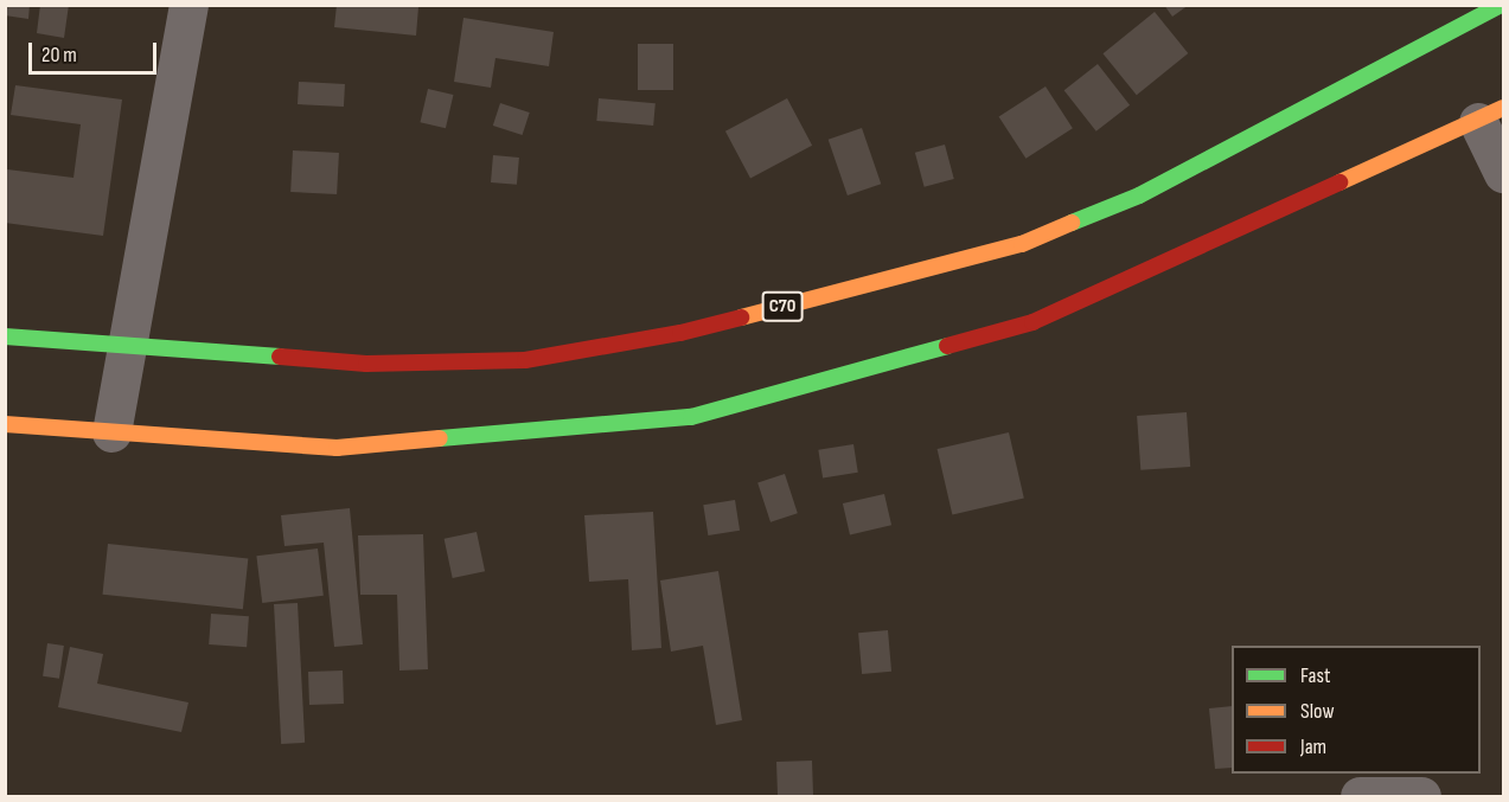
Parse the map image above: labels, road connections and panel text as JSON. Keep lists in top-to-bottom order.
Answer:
{
  "streets": {
    "highway": ["C70"]
  },
  "legend": ["Fast", "Slow", "Jam"],
  "scale_bar": "20 m"
}
